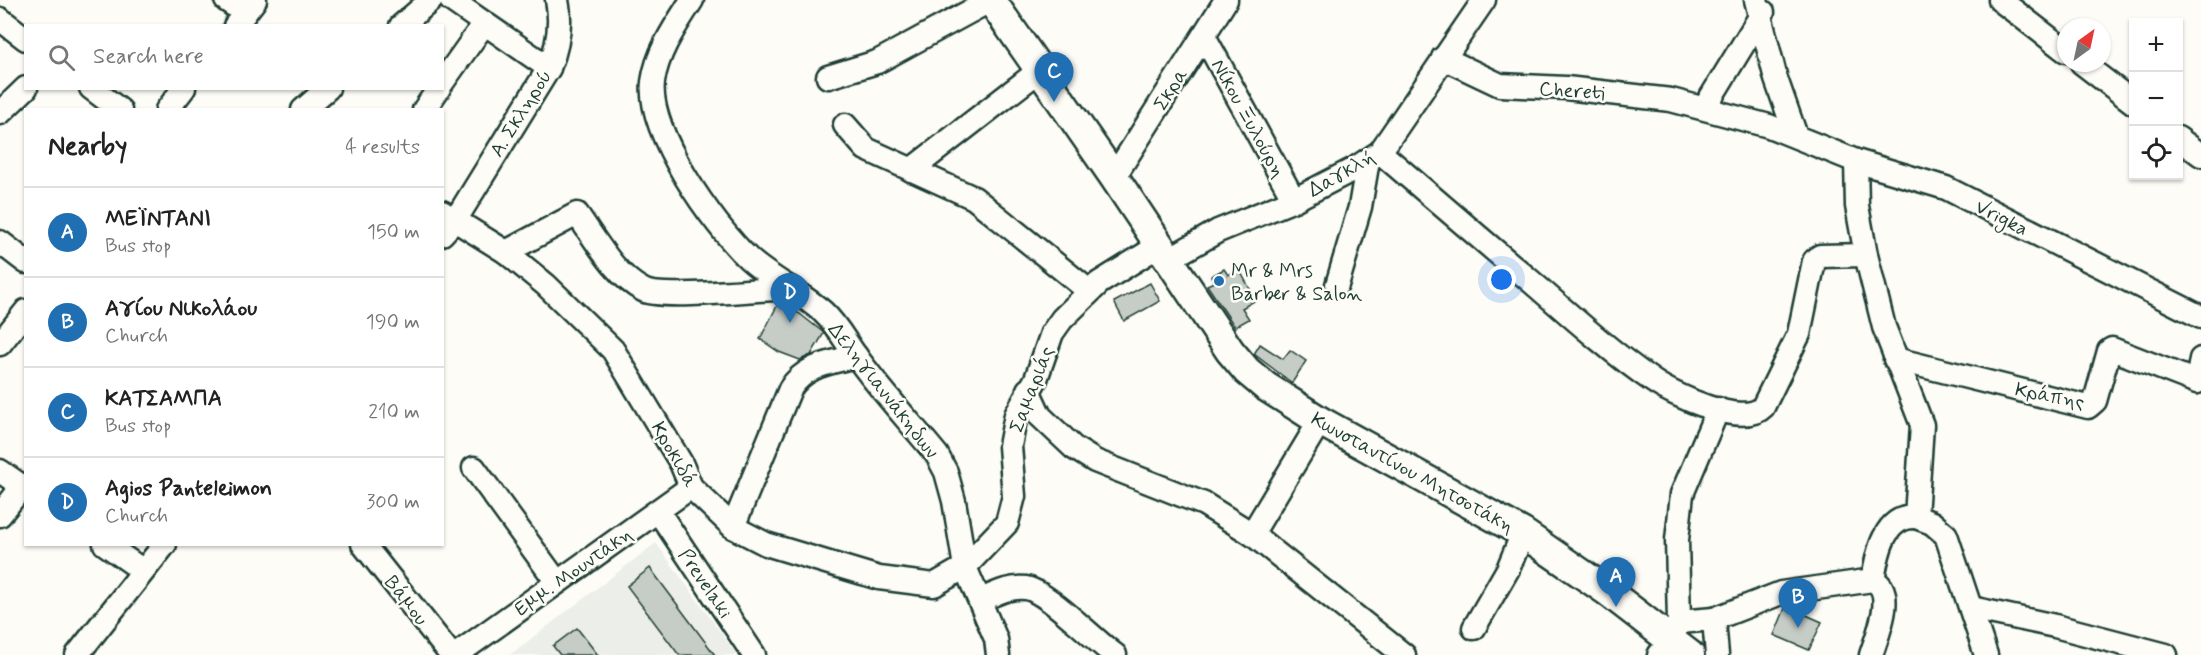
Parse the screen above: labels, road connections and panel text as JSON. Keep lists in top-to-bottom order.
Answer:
{
  "streets": {
    "main road": ["Κωνσταντίνου Μητσοτάκη"],
    "street": [
      "Σκρα",
      "Chereti",
      "Α. Σκληρού",
      "Νίκου Ξυλούρη",
      "Δαγκλή",
      "Vrigka",
      "Σαμαριάς",
      "Δεληγιαννάκηδων",
      "Κράπης",
      "Κροκιδά",
      "Εμμ. Μουντάκη",
      "Prevelaki",
      "Βάμου"
    ]
  },
  "crossings": [
    ["Σκρα", "Νίκου Ξυλούρη"],
    ["Σκρα", "Κωνσταντίνου Μητσοτάκη"],
    ["Chereti", "Δαγκλή"],
    ["Chereti", "Vrigka"],
    ["Α. Σκληρού", "Κροκιδά"],
    ["Νίκου Ξυλούρη", "Δαγκλή"],
    ["Δαγκλή", "Σαμαριάς"],
    ["Δαγκλή", "Κωνσταντίνου Μητσοτάκη"],
    ["Σαμαριάς", "Δεληγιαννάκηδων"],
    ["Σαμαριάς", "Κροκιδά"],
    ["Σαμαριάς", "Κωνσταντίνου Μητσοτάκη"],
    ["Δεληγιαννάκηδων", "Κροκιδά"],
    ["Κροκιδά", "Εμμ. Μουντάκη"],
    ["Εμμ. Μουντάκη", "Prevelaki"],
    ["Εμμ. Μουντάκη", "Βάμου"]
  ],
  "places": ["Mr & Mrs Barber & Salon"],
  "north": "top right",
  "page": {
    "map_buttons": ["+", "−"],
    "search": "Search here",
    "pins": [
      "C",
      "D",
      "A",
      "B"
    ],
    "heading": ["Nearby", "4 results"],
    "list": [
      {
        "mark": "A",
        "name": "ΜΕΪΝΤΑΝΙ",
        "note": "Bus stop",
        "value": "150 m"
      },
      {
        "mark": "B",
        "name": "Αγίου Νικολάου",
        "note": "Church",
        "value": "190 m"
      },
      {
        "mark": "C",
        "name": "ΚΑΤΣΑΜΠΑ",
        "note": "Bus stop",
        "value": "210 m"
      },
      {
        "mark": "D",
        "name": "Agios Panteleimon",
        "note": "Church",
        "value": "300 m"
      }
    ]
  }
}
